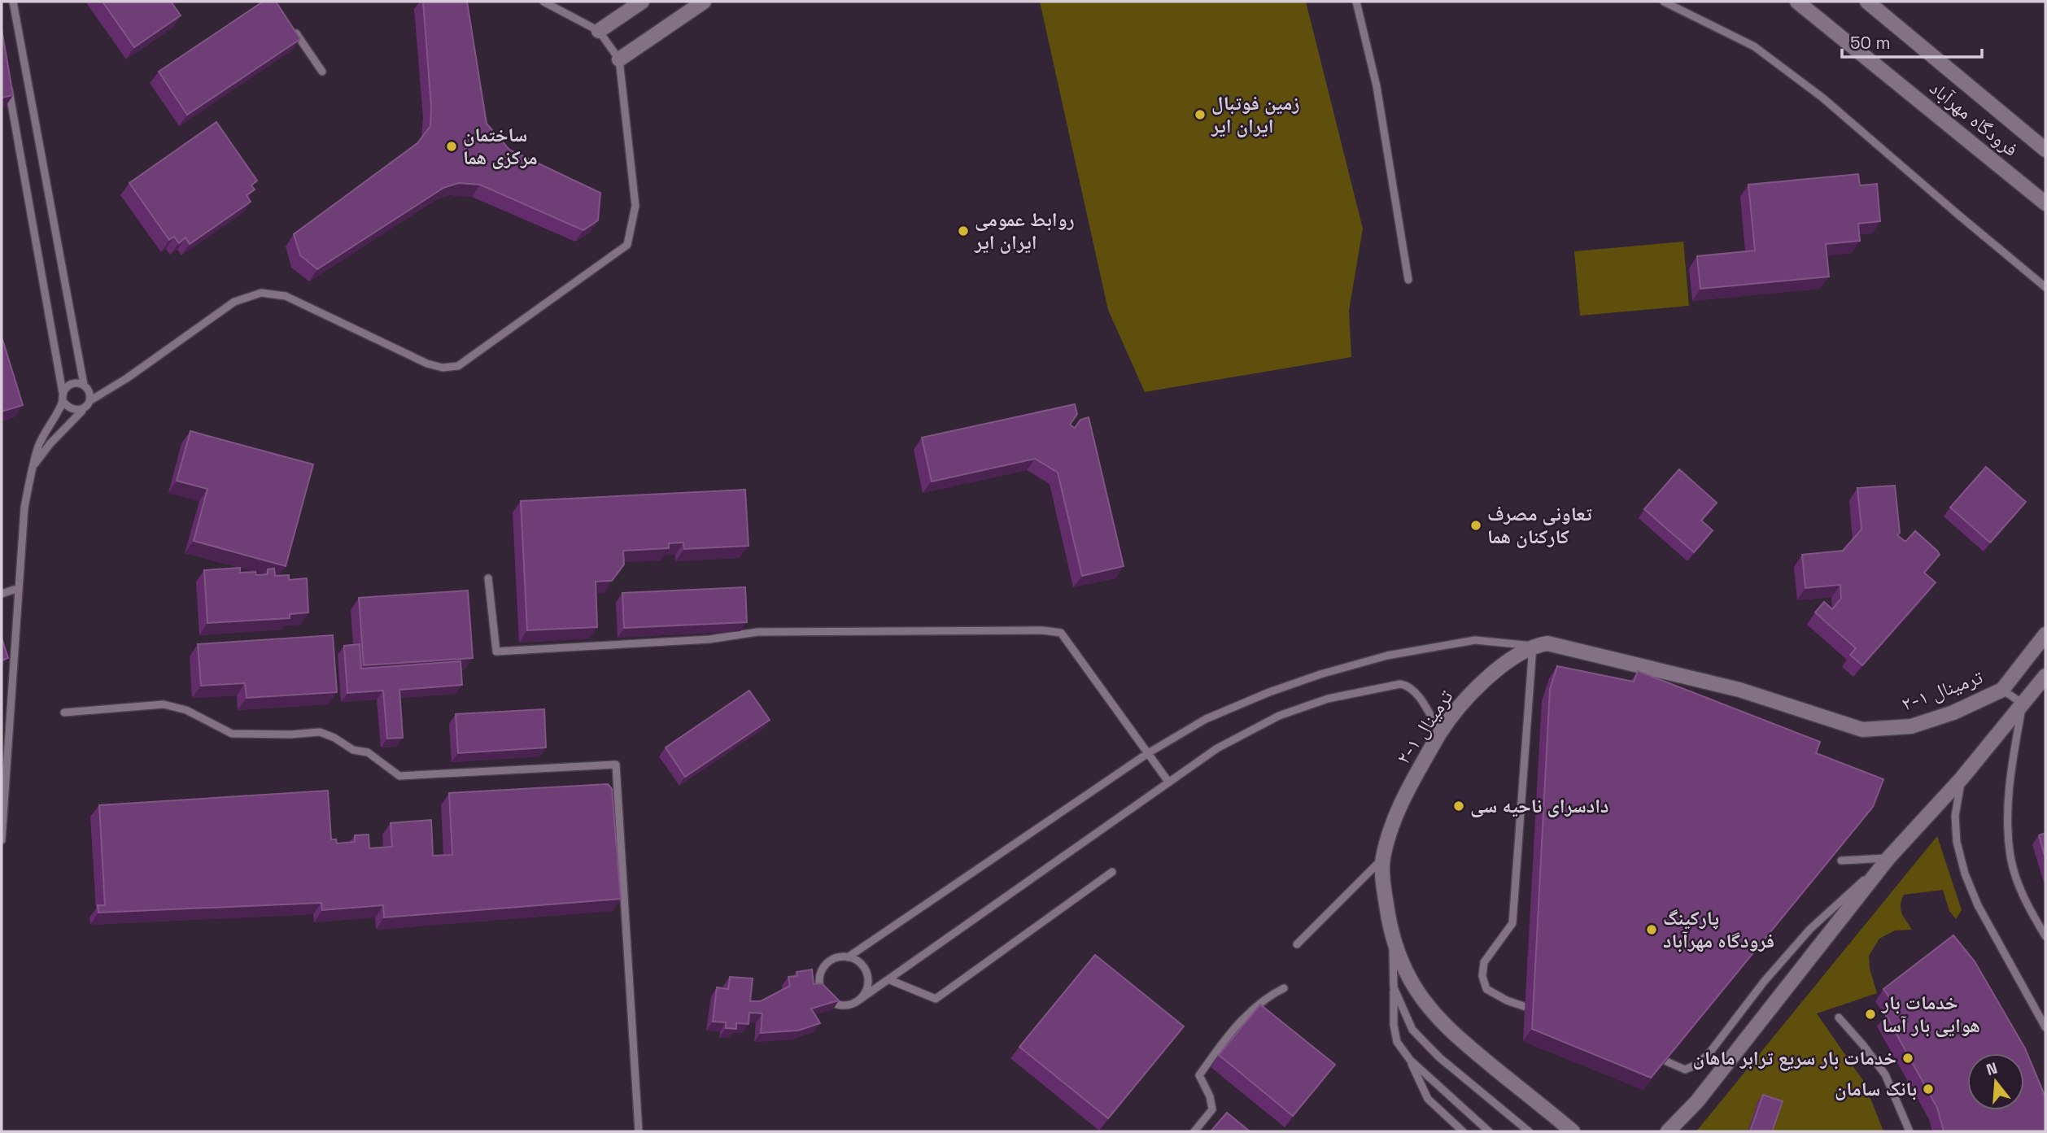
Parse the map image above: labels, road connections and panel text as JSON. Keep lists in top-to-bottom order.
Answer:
{
  "streets": {
    "main road": ["فرودگاه مهرآباد", "ترمینال ۱-۲"]
  },
  "places": [
    "زمین فوتبال ایران ایر",
    "ساختمان مرکزی هما",
    "روابط عمومی ایران ایر",
    "تعاونی مصرف کارکنان هما",
    "دادسرای ناحیه سی",
    "پارکینگ فرودگاه مهرآباد",
    "خدمات بار هوایی بار آسا",
    "خدمات بار سریع ترابر ماهان",
    "بانک سامان"
  ],
  "scale_bar": "50 m",
  "north": "top"
}
